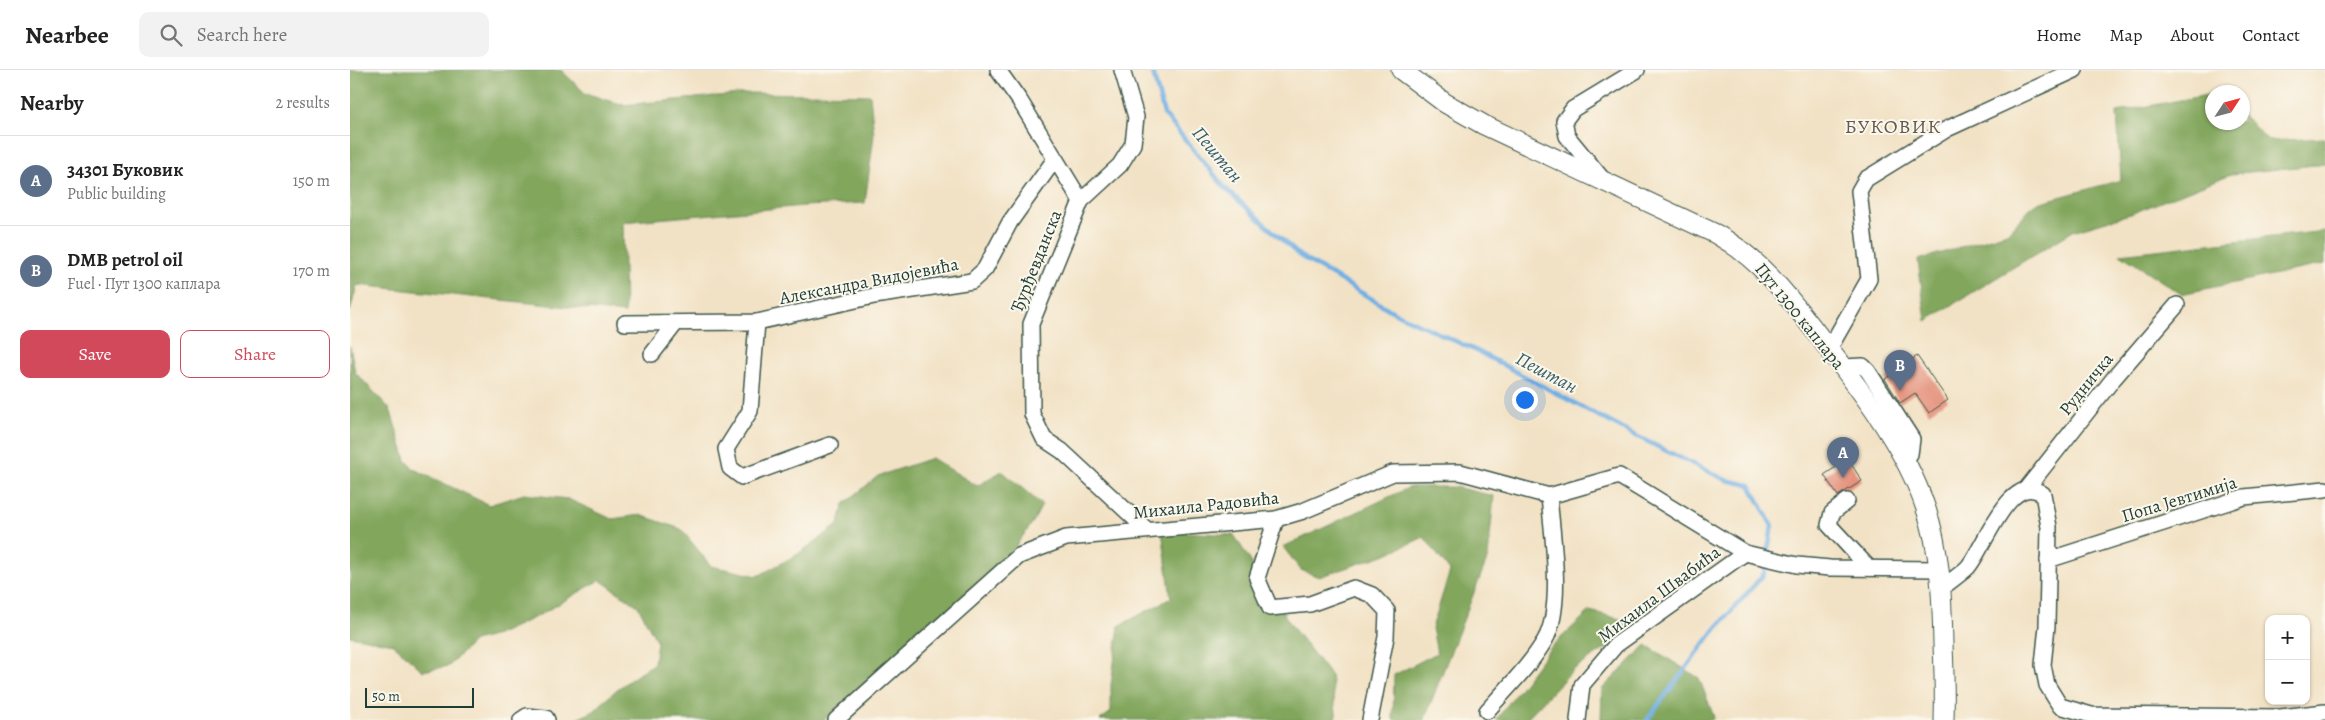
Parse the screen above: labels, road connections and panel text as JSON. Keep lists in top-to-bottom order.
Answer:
{
  "streets": {
    "main road": ["Пут 1300 каплара"],
    "street": [
      "Ђурђевданска",
      "Александра Видојевића",
      "Рудничка",
      "Попа Јевтимија",
      "Михаила Радовића",
      "Михаила Швабића"
    ]
  },
  "crossings": [
    ["Ђурђевданска", "Михаила Радовића"],
    ["Пут 1300 каплара", "Рудничка"]
  ],
  "districts": ["БУКОВИК"],
  "water": ["Пештан"],
  "scale_bar": "50 m",
  "north": "top right",
  "page": {
    "header": "Nearbee",
    "search": "Search here",
    "nav": [
      "Home",
      "Map",
      "About",
      "Contact"
    ],
    "heading": ["Nearby", "2 results"],
    "list": [
      {
        "mark": "A",
        "name": "34301 Буковик",
        "note": "Public building",
        "value": "150 m"
      },
      {
        "mark": "B",
        "name": "DMB petrol oil",
        "note": "Fuel · Пут 1300 каплара",
        "value": "170 m"
      }
    ],
    "buttons": ["Save", "Share"],
    "pins": ["B", "A"],
    "map_buttons": ["+", "−"],
    "scale": "50 m"
  }
}
